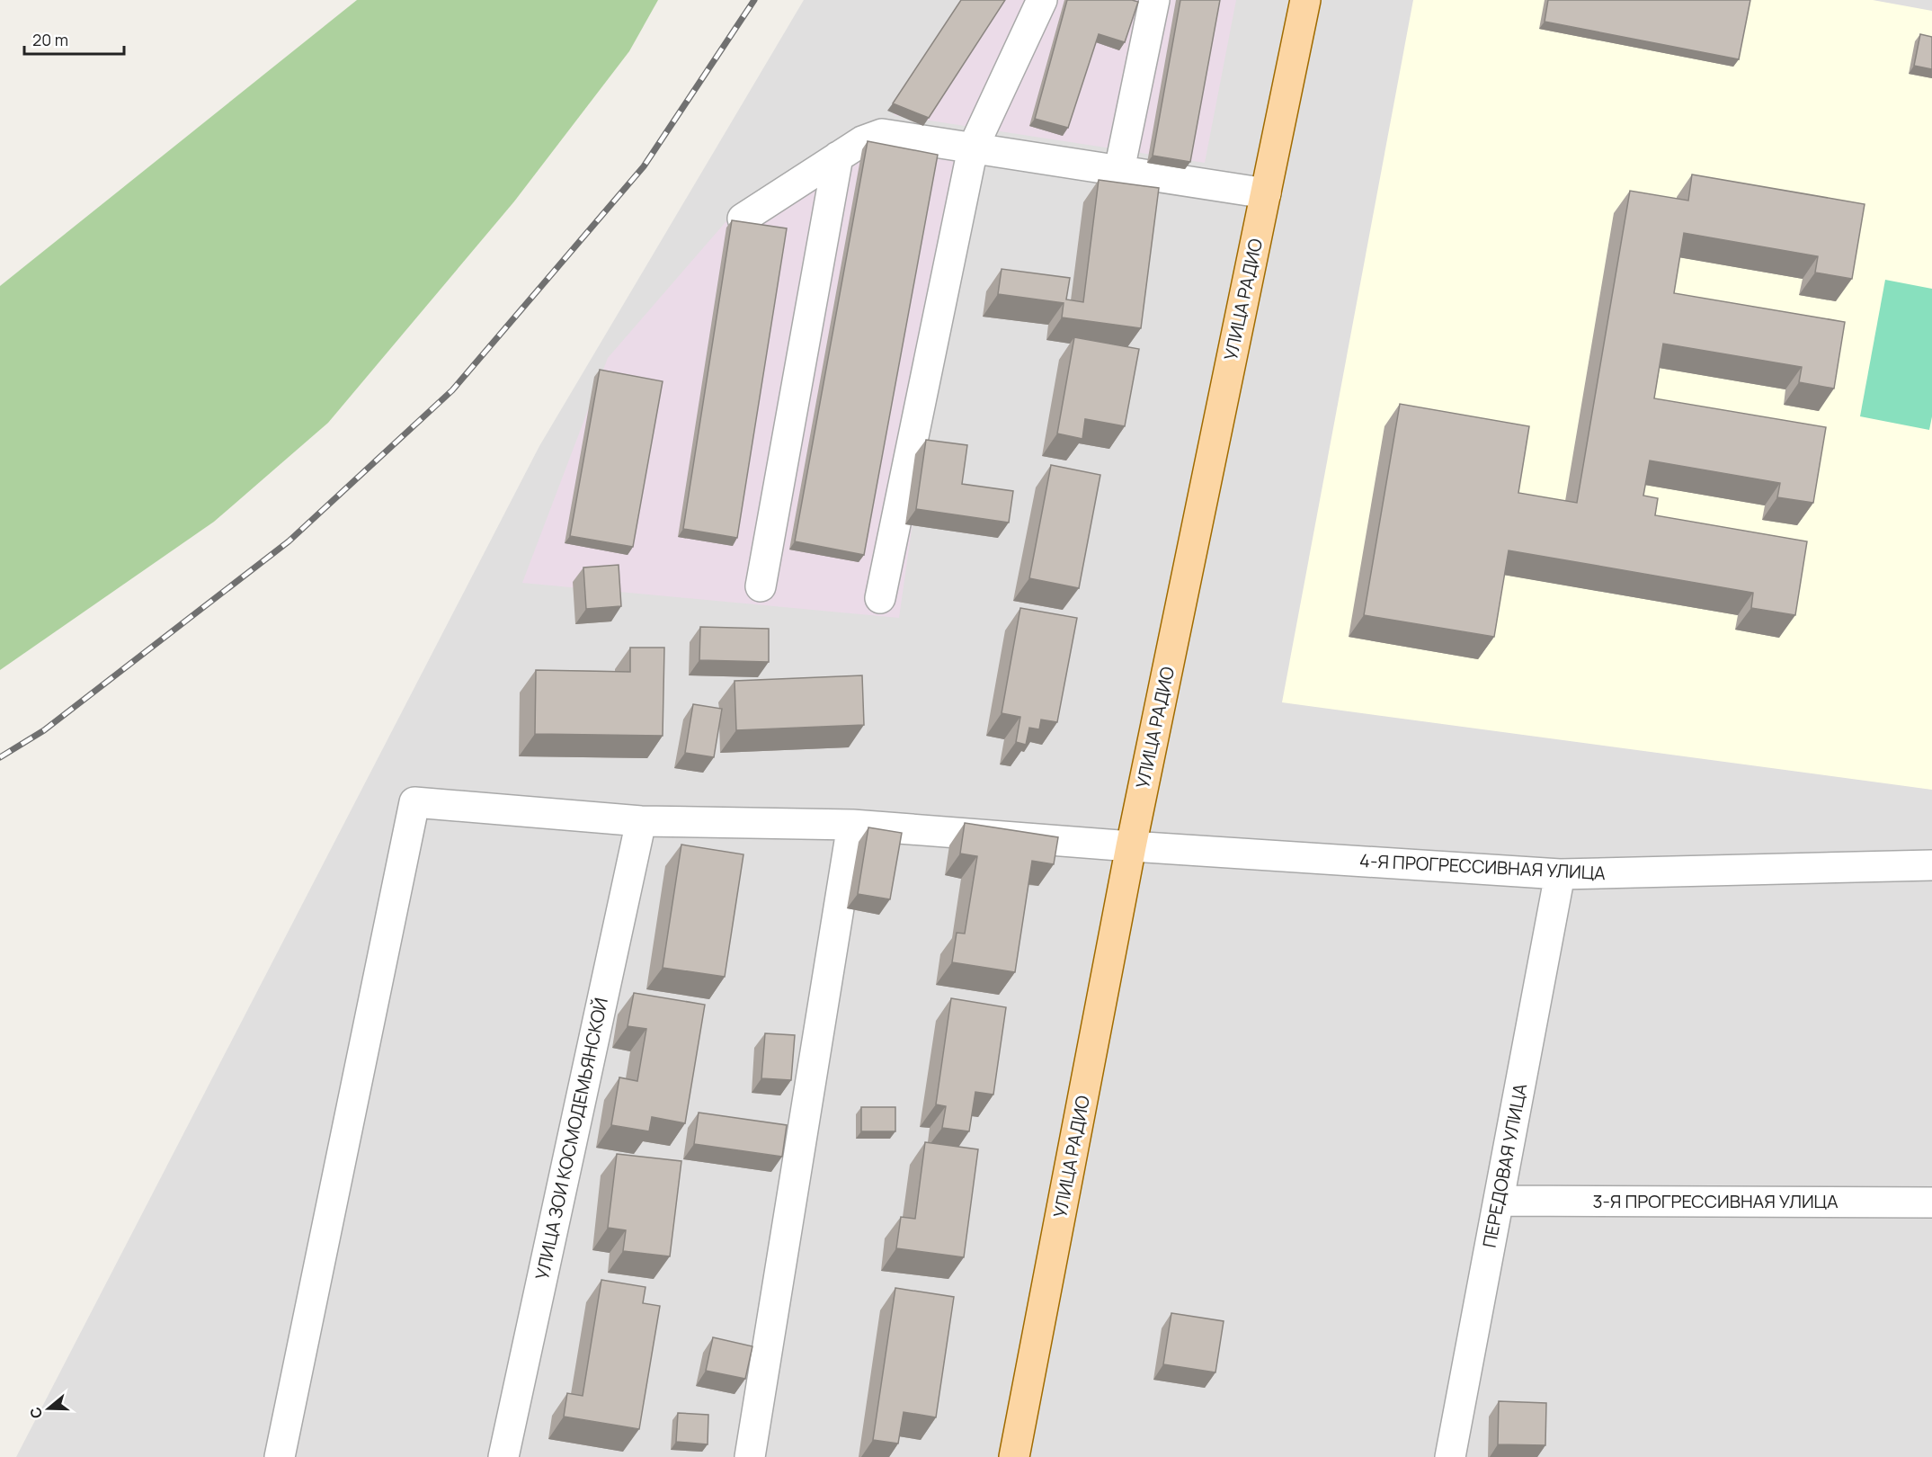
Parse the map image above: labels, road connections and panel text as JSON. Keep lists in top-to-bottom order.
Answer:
{
  "streets": {
    "main road": ["УЛИЦА РАДИО"],
    "street": [
      "4-Я ПРОГРЕССИВНАЯ УЛИЦА",
      "УЛИЦА ЗОИ КОСМОДЕМЬЯНСКОЙ",
      "ПЕРЕДОВАЯ УЛИЦА",
      "3-Я ПРОГРЕССИВНАЯ УЛИЦА"
    ]
  },
  "crossings": [
    ["УЛИЦА РАДИО", "4-Я ПРОГРЕССИВНАЯ УЛИЦА"],
    ["4-Я ПРОГРЕССИВНАЯ УЛИЦА", "УЛИЦА ЗОИ КОСМОДЕМЬЯНСКОЙ"],
    ["4-Я ПРОГРЕССИВНАЯ УЛИЦА", "ПЕРЕДОВАЯ УЛИЦА"],
    ["ПЕРЕДОВАЯ УЛИЦА", "3-Я ПРОГРЕССИВНАЯ УЛИЦА"]
  ],
  "scale_bar": "20 m",
  "north": "left"
}
